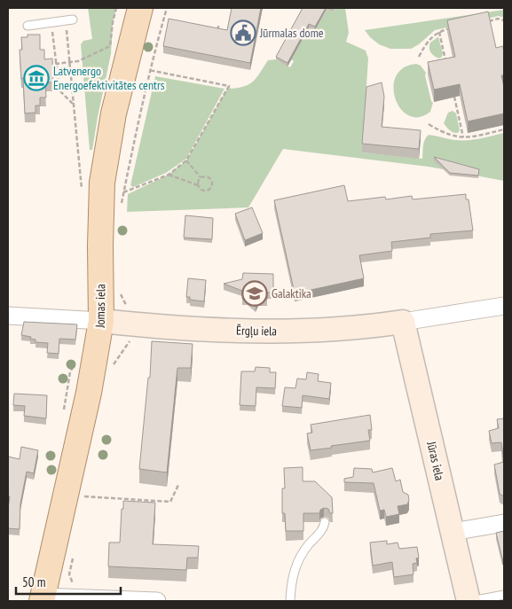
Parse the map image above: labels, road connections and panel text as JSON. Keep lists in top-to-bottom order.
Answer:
{
  "streets": {
    "main road": ["Jomas iela"],
    "street": ["Ērgļu iela", "Jūras iela"]
  },
  "crossings": [
    ["Jomas iela", "Ērgļu iela"],
    ["Ērgļu iela", "Jūras iela"]
  ],
  "places": {
    "public building": ["Jūrmalas dome"],
    "museum": ["Latvenergo Energoefektivitātes centrs"],
    "school or university": ["Galaktika"]
  },
  "scale_bar": "50 m"
}
